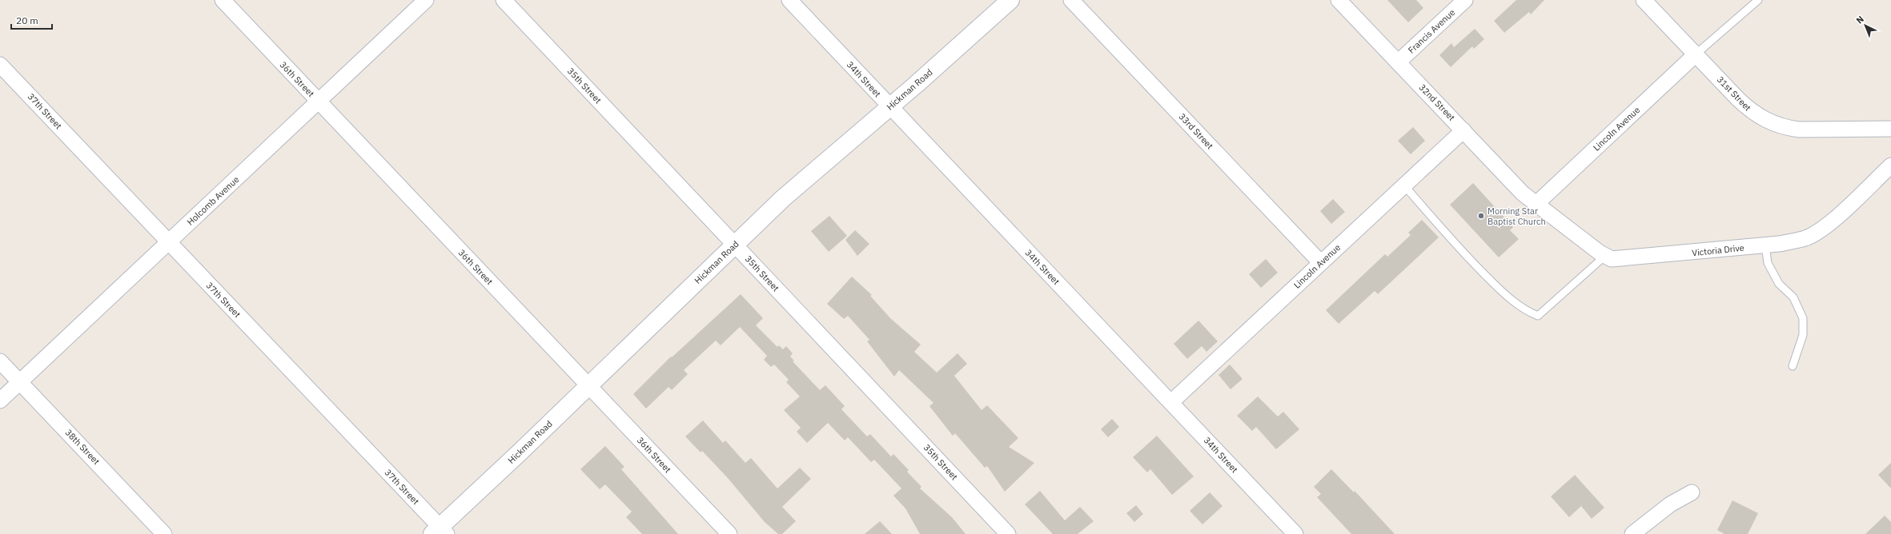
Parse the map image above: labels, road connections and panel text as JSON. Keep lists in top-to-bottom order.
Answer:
{
  "streets": {
    "main road": ["Hickman Road"],
    "street": [
      "Francis Avenue",
      "36th Street",
      "34th Street",
      "35th Street",
      "31st Street",
      "32nd Street",
      "37th Street",
      "Lincoln Avenue",
      "33rd Street",
      "Holcomb Avenue",
      "Victoria Drive",
      "38th Street"
    ]
  },
  "crossings": [
    ["Francis Avenue", "32nd Street"],
    ["36th Street", "Hickman Road"],
    ["36th Street", "Holcomb Avenue"],
    ["34th Street", "Hickman Road"],
    ["34th Street", "Lincoln Avenue"],
    ["35th Street", "Hickman Road"],
    ["Hickman Road", "37th Street"],
    ["31st Street", "Lincoln Avenue"],
    ["32nd Street", "Lincoln Avenue"],
    ["32nd Street", "Victoria Drive"],
    ["37th Street", "Holcomb Avenue"],
    ["Lincoln Avenue", "33rd Street"],
    ["Lincoln Avenue", "Victoria Drive"],
    ["Holcomb Avenue", "38th Street"]
  ],
  "places": ["Morning Star Baptist Church"],
  "scale_bar": "20 m",
  "north": "top left"
}
